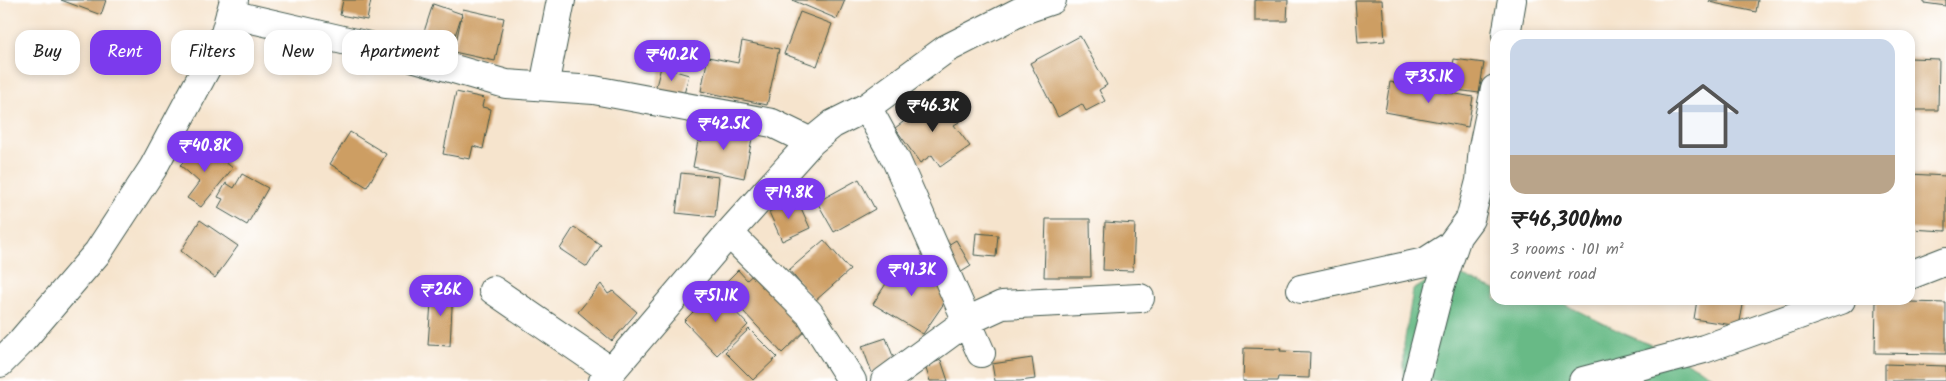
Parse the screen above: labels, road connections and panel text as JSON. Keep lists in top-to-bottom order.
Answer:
{
  "page": {
    "chip": [
      "Buy",
      "Rent",
      "Filters",
      "New",
      "Apartment"
    ],
    "list": [
      {
        "name": "₹46,300/mo",
        "note": "3 rooms · 101 m² · convent road"
      }
    ],
    "price": [
      "₹40.2K",
      "₹35.1K",
      "₹46.3K",
      "₹42.5K",
      "₹40.8K",
      "₹19.8K",
      "₹91.3K",
      "₹26K",
      "₹51.1K"
    ]
  }
}
